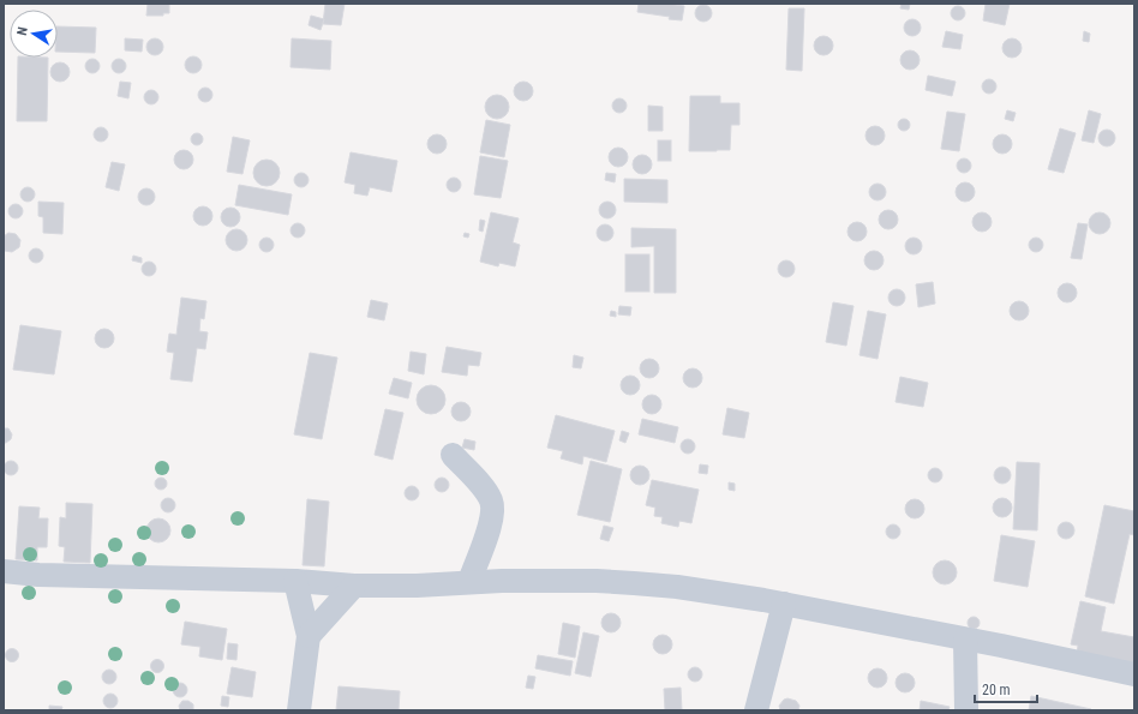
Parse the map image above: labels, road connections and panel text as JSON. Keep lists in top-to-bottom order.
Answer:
{
  "scale_bar": "20 m",
  "north": "left"
}
